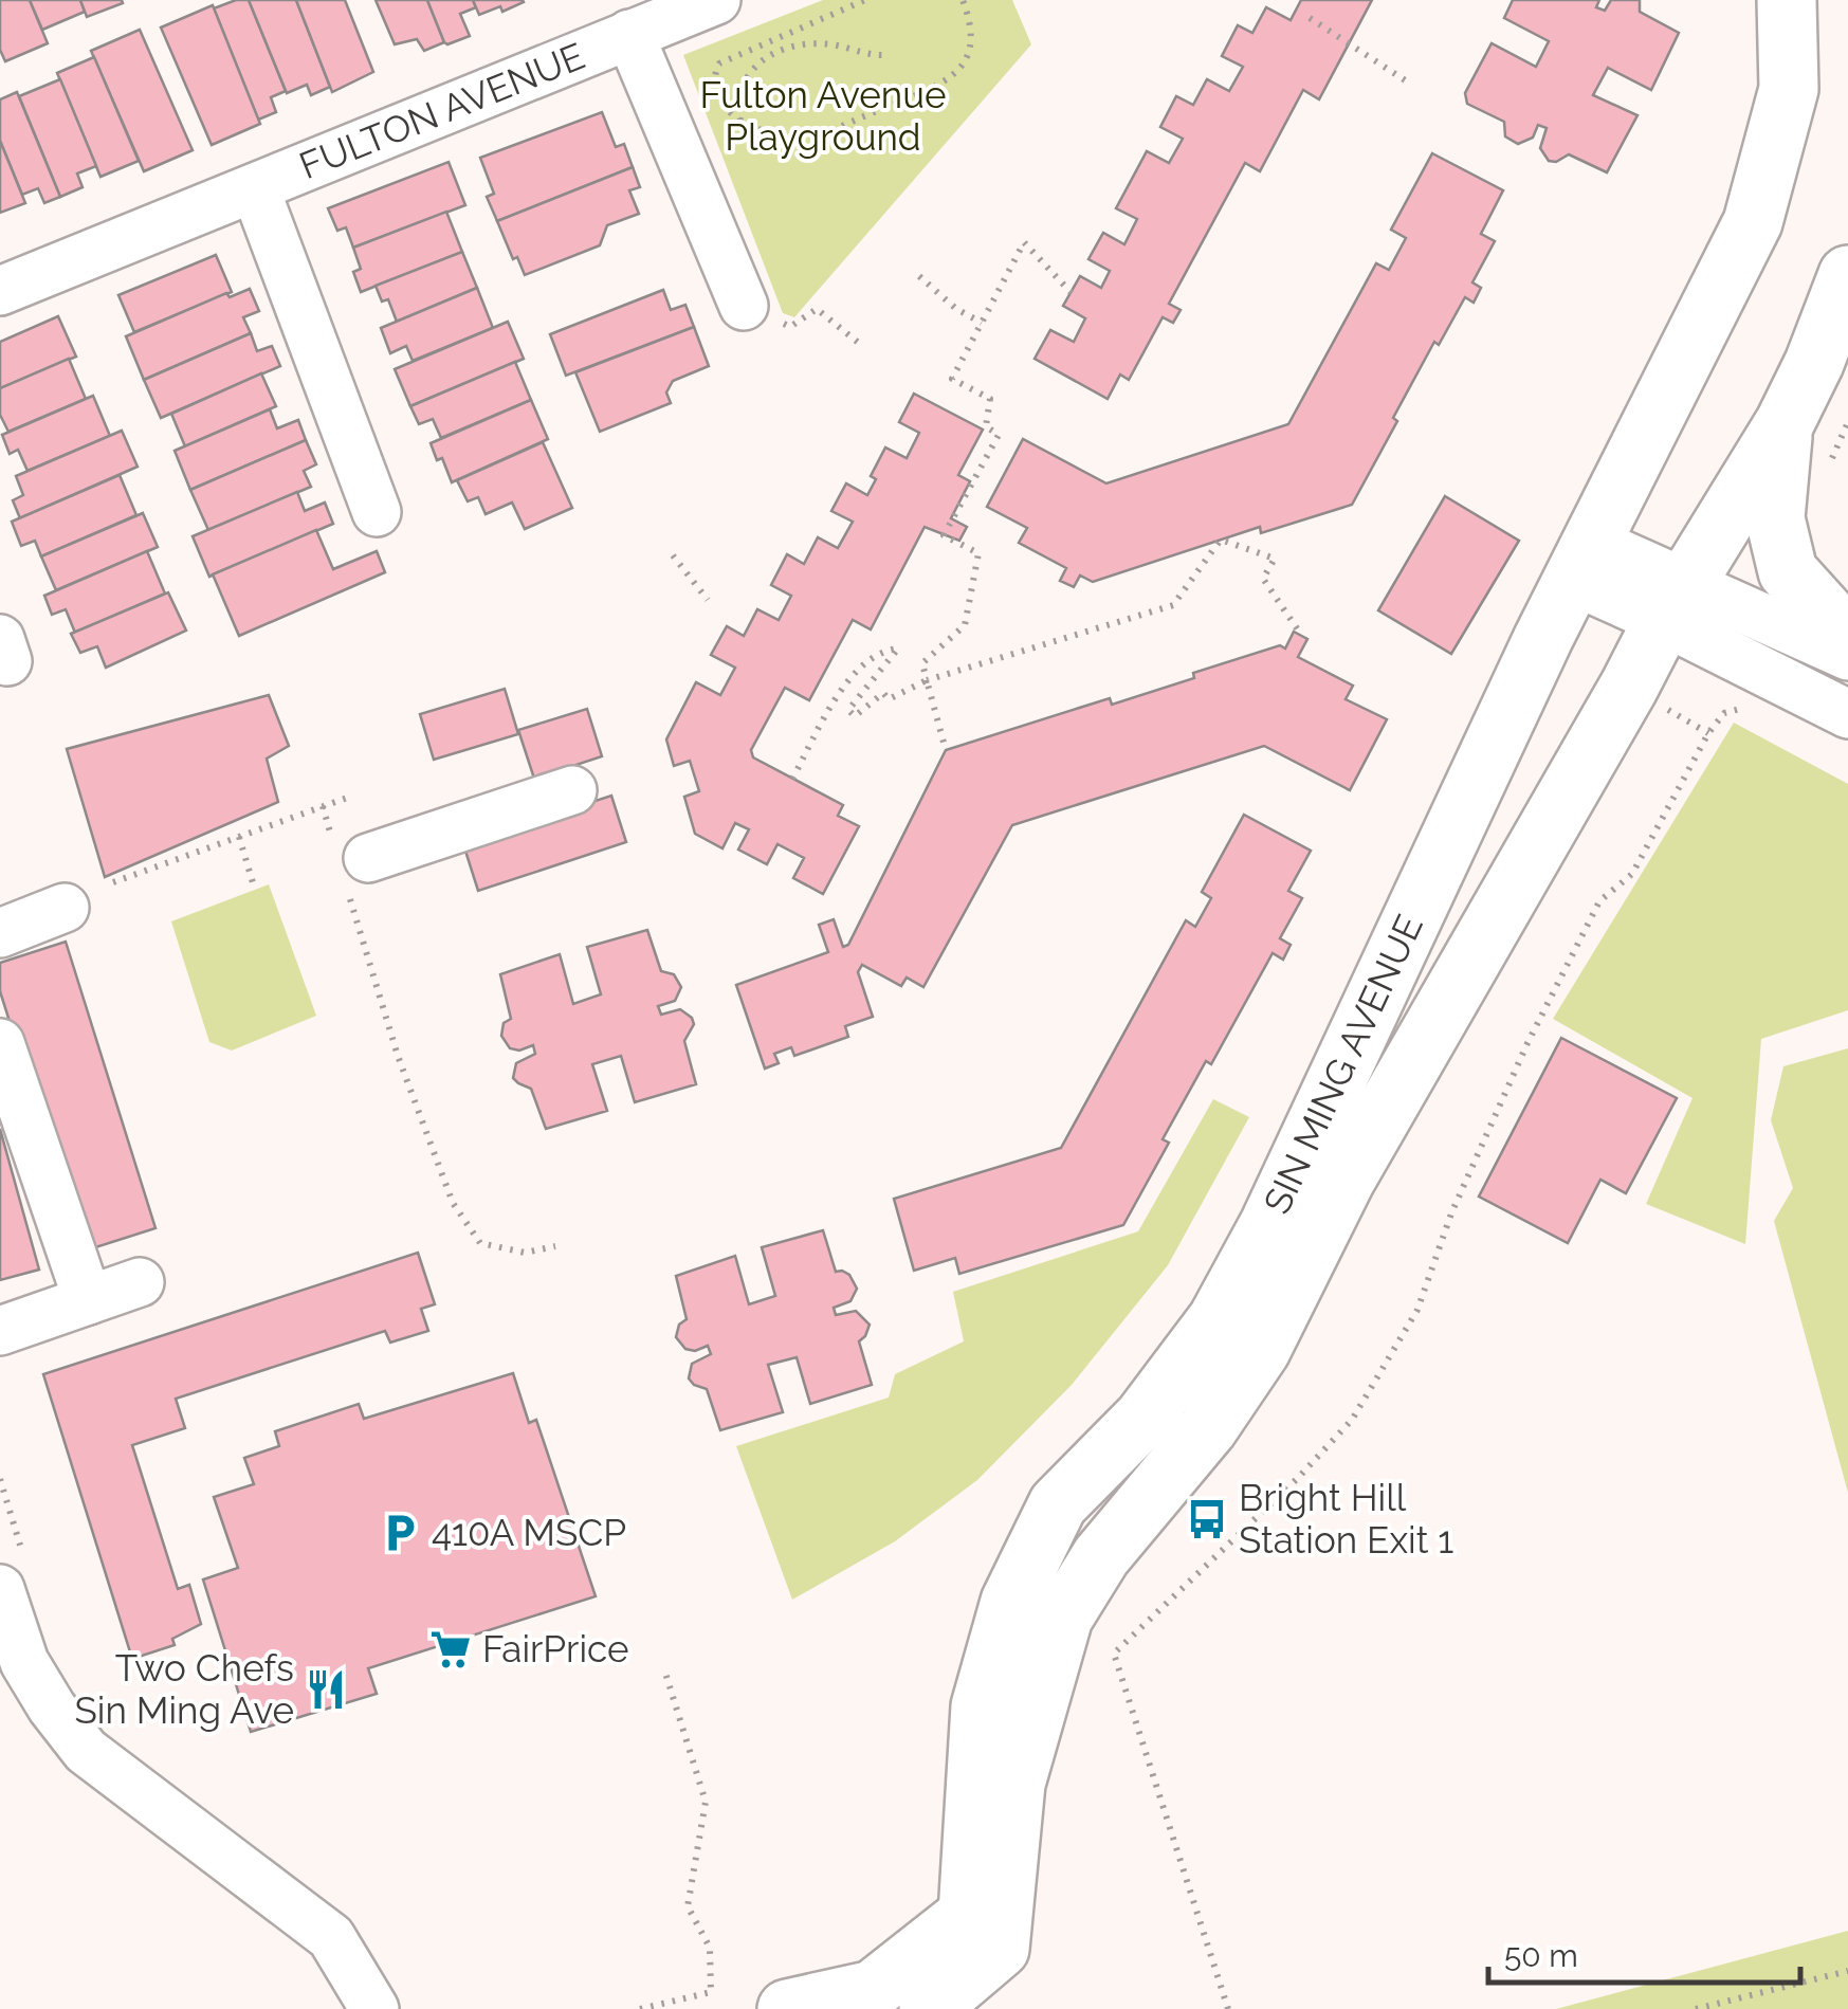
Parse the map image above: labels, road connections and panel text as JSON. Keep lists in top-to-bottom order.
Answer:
{
  "streets": {
    "main road": ["SIN MING AVENUE"],
    "street": ["FULTON AVENUE"]
  },
  "parks": ["Fulton Avenue Playground"],
  "places": {
    "bus stop": ["Bright Hill Station Exit 1"],
    "parking": ["410A MSCP"],
    "supermarket": ["FairPrice"],
    "restaurant": ["Two Chefs Sin Ming Ave"]
  },
  "scale_bar": "50 m"
}
